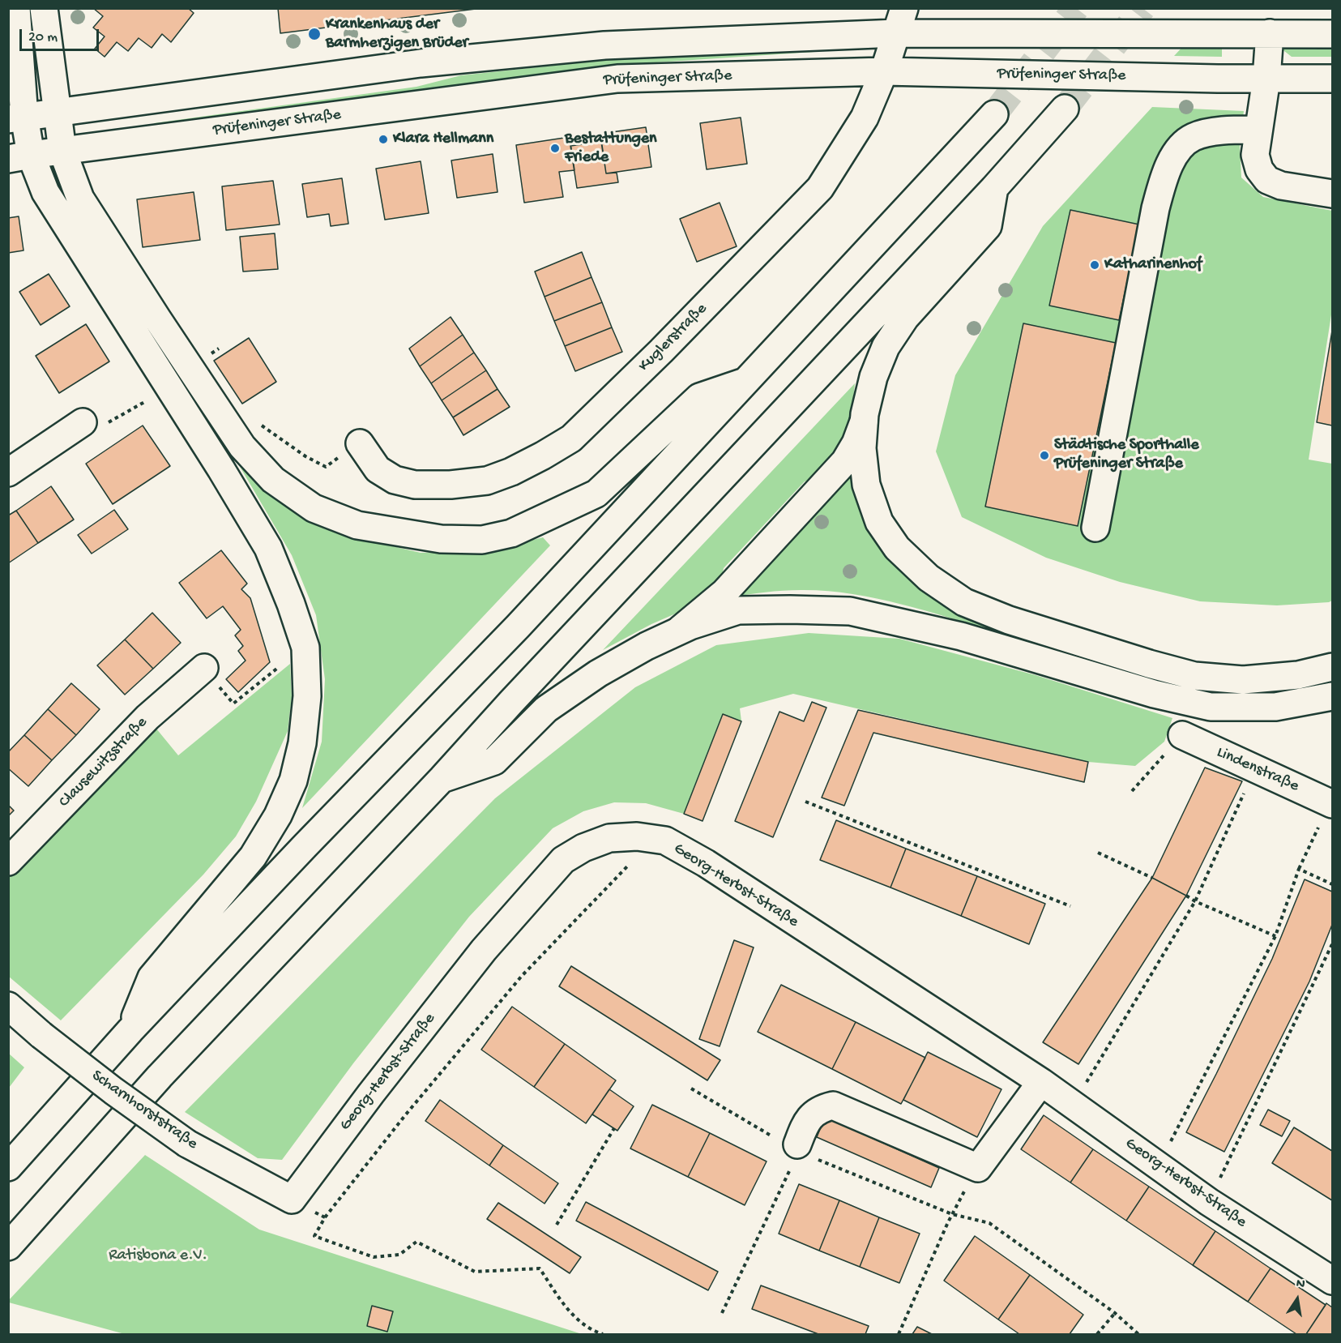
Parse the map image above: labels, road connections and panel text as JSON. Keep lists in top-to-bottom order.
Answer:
{
  "streets": {
    "main road": [
      "Prüfeninger Straße",
      "Kuglerstraße",
      "Clausewitzstraße",
      "Lindenstraße",
      "Georg-Herbst-Straße",
      "Scharnhorststraße"
    ]
  },
  "crossings": [
    ["Prüfeninger Straße", "Kuglerstraße"],
    ["Georg-Herbst-Straße", "Scharnhorststraße"]
  ],
  "parks": ["Ratisbona e.V."],
  "places": [
    "Krankenhaus der Barmherzigen Brüder",
    "Klara Hellmann",
    "Bestattungen Friede",
    "Katharinenhof",
    "Städtische Sporthalle Prüfeninger Straße"
  ],
  "scale_bar": "20 m",
  "north": "top"
}
